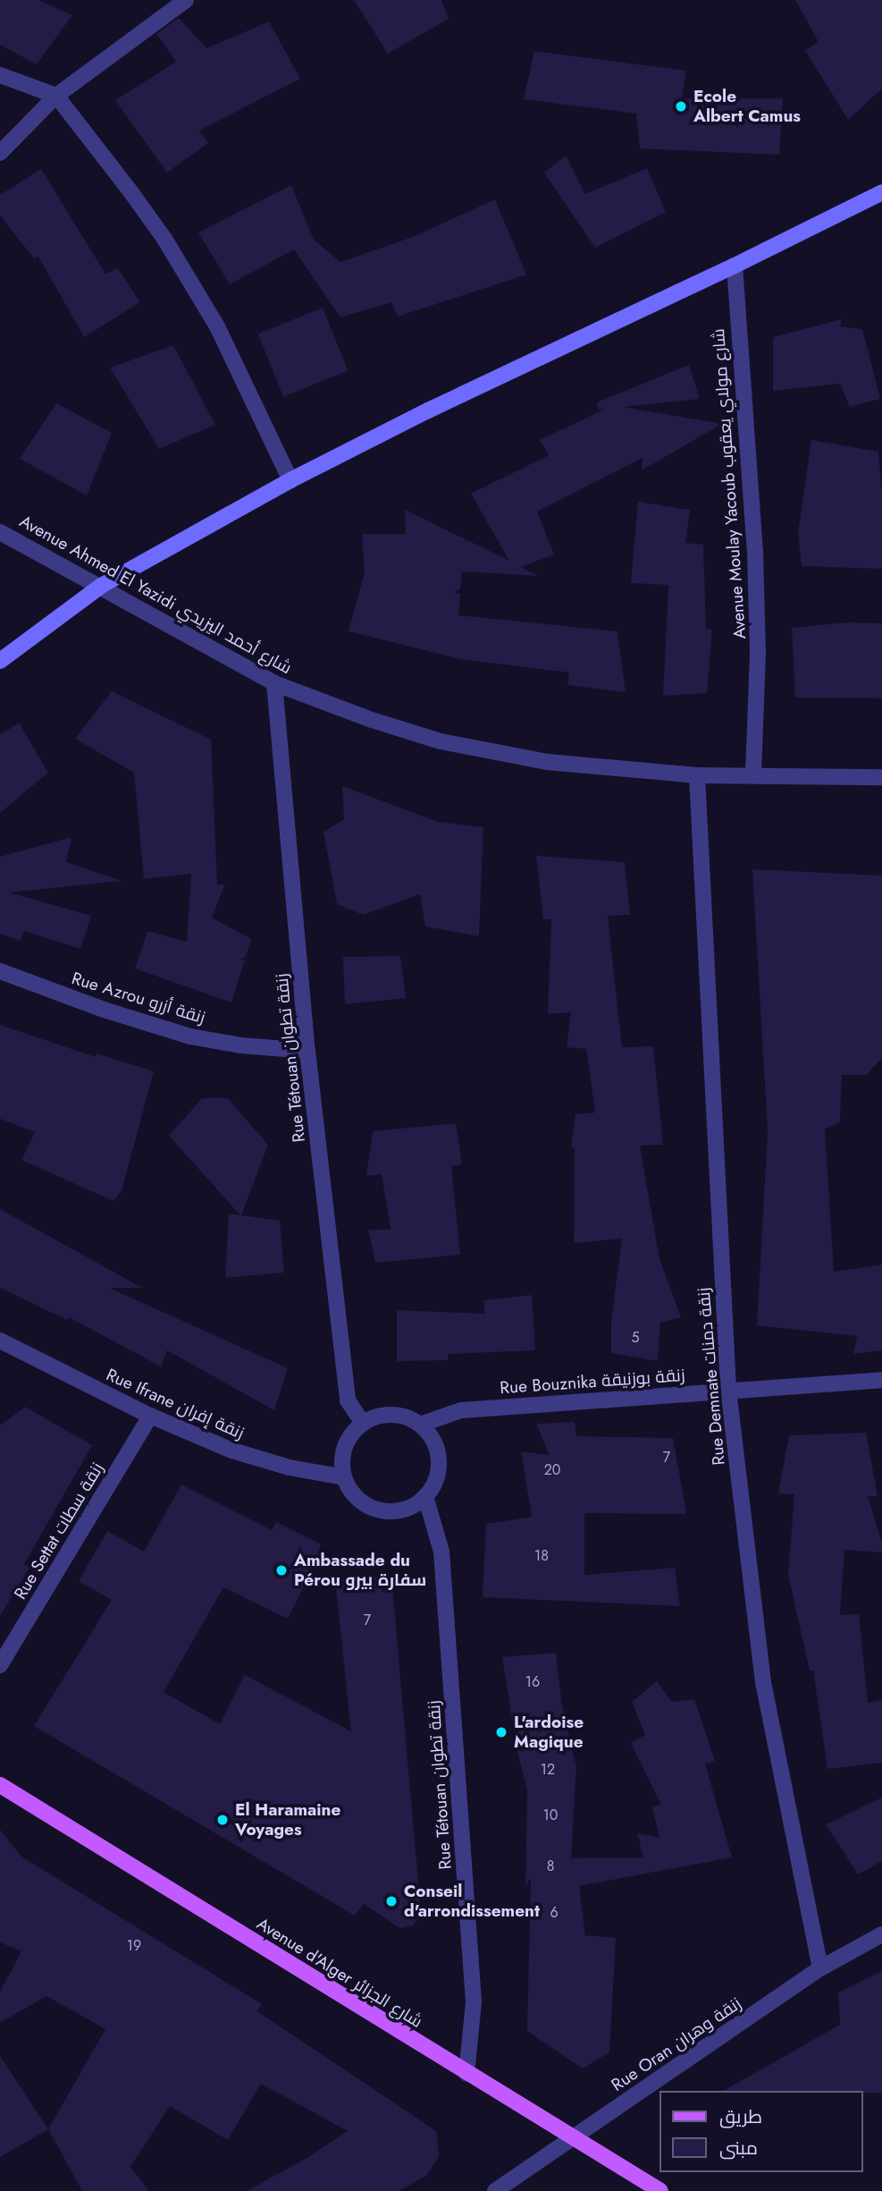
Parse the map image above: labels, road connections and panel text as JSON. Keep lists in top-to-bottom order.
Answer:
{
  "streets": {
    "main road": ["Avenue d'Alger شارع الجزائر"],
    "street": [
      "Avenue Moulay Yacoub شارع مولاي يعقوب",
      "Avenue Ahmed El Yazidi شارع أحمد اليزيدي",
      "Rue Azrou زنقة أزرو",
      "Rue Tétouan زنقة تطوان",
      "Rue Demnate زنقة دمنات",
      "Rue Bouznika زنقة بوزنيقة",
      "Rue Ifrane زنقة إفران",
      "Rue Settat زنقة سطات",
      "Rue Oran زنقة وهران"
    ]
  },
  "crossings": [
    ["Avenue Moulay Yacoub شارع مولاي يعقوب", "Avenue Ahmed El Yazidi شارع أحمد اليزيدي"],
    ["Avenue Ahmed El Yazidi شارع أحمد اليزيدي", "Rue Tétouan زنقة تطوان"],
    ["Avenue Ahmed El Yazidi شارع أحمد اليزيدي", "Rue Demnate زنقة دمنات"],
    ["Rue Azrou زنقة أزرو", "Rue Tétouan زنقة تطوان"],
    ["Rue Tétouan زنقة تطوان", "Rue Bouznika زنقة بوزنيقة"],
    ["Rue Tétouan زنقة تطوان", "Rue Ifrane زنقة إفران"],
    ["Rue Tétouan زنقة تطوان", "Avenue d'Alger شارع الجزائر"],
    ["Rue Demnate زنقة دمنات", "Rue Bouznika زنقة بوزنيقة"],
    ["Rue Demnate زنقة دمنات", "Rue Oran زنقة وهران"],
    ["Rue Bouznika زنقة بوزنيقة", "Rue Ifrane زنقة إفران"],
    ["Rue Ifrane زنقة إفران", "Rue Settat زنقة سطات"],
    ["Avenue d'Alger شارع الجزائر", "Rue Oran زنقة وهران"]
  ],
  "places": [
    "Ecole Albert Camus",
    "Ambassade du Pérou سفارة بيرو",
    "L'ardoise Magique",
    "El Haramaine Voyages",
    "Conseil d'arrondissement"
  ],
  "house_numbers": [
    "5",
    "7",
    "20",
    "18",
    "7",
    "16",
    "12",
    "10",
    "8",
    "6",
    "19"
  ],
  "legend": ["طريق", "مبنى"]
}
